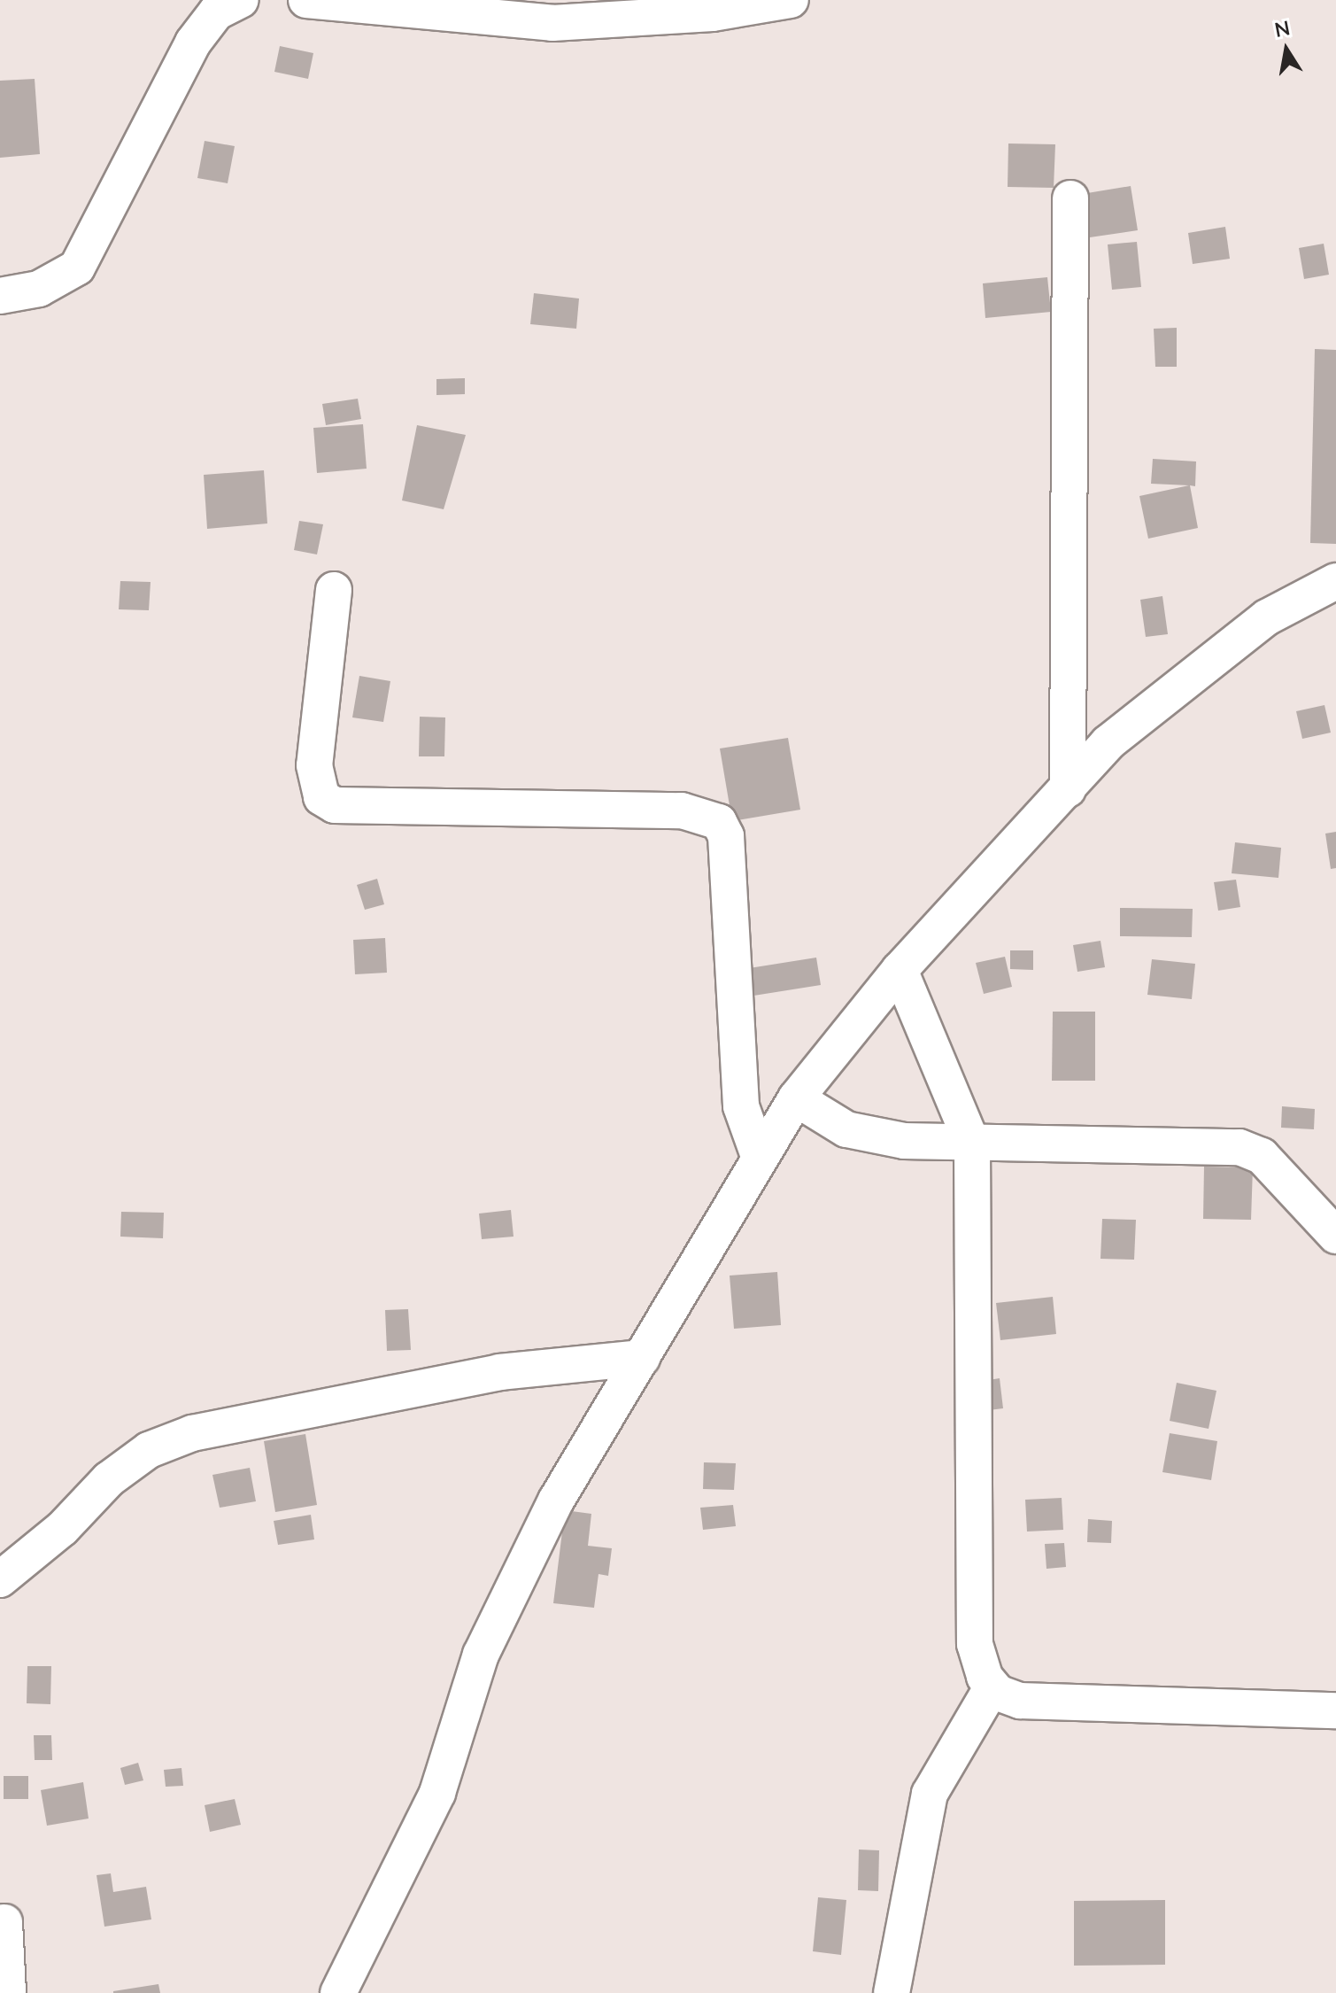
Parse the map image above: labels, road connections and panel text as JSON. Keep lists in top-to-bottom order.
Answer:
{
  "north": "top"
}
